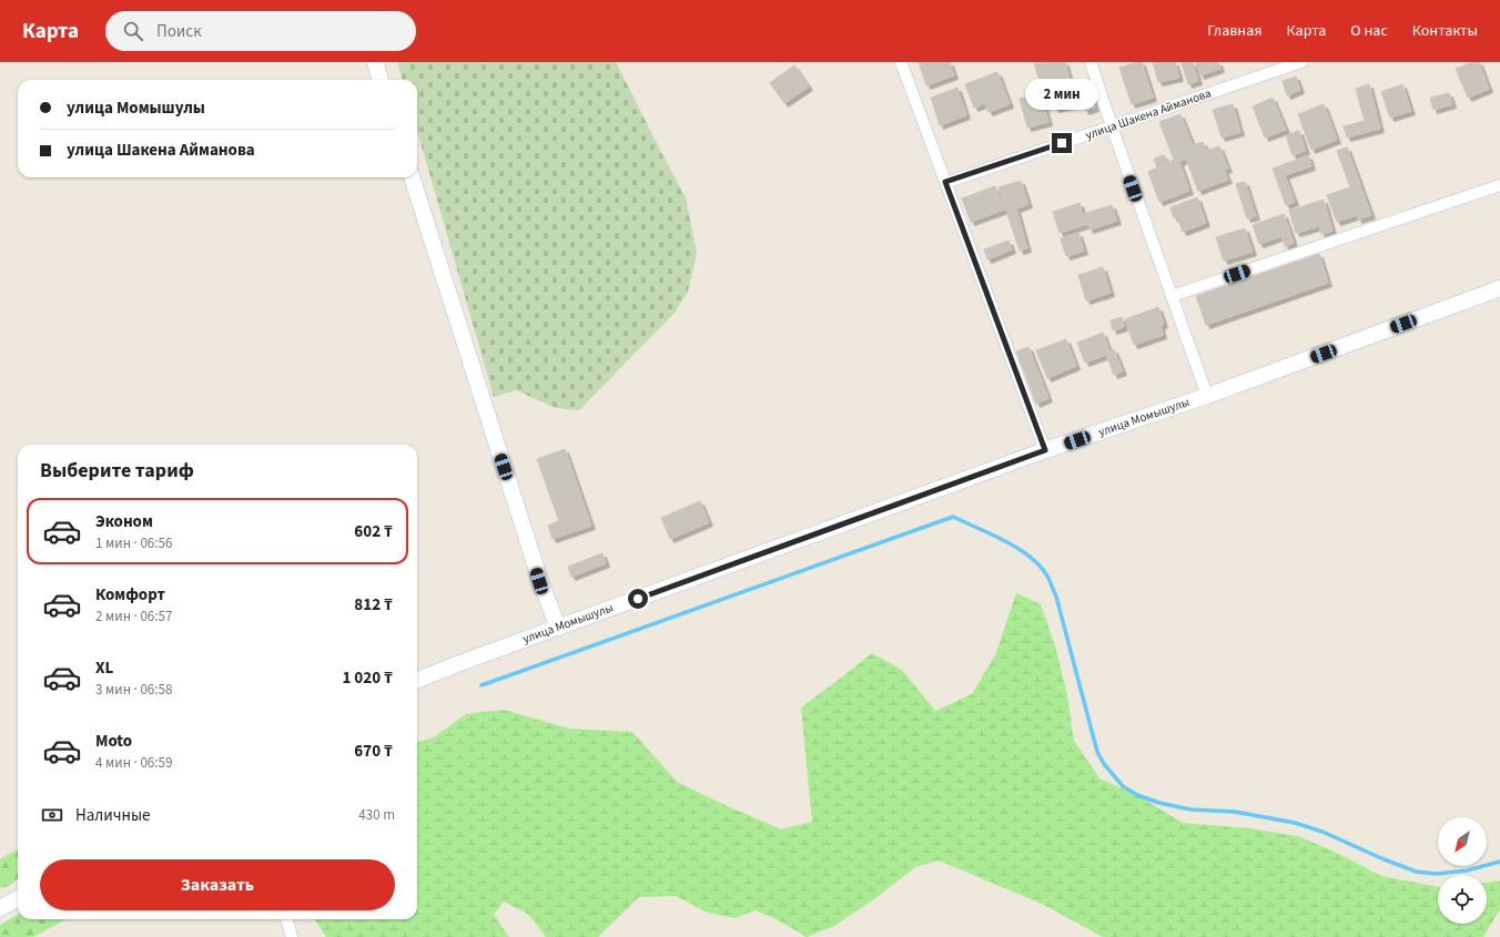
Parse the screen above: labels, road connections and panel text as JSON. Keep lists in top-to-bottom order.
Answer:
{
  "streets": {
    "street": ["улица Шакена Айманова", "улица Момышулы"]
  },
  "north": "bottom left",
  "page": {
    "header": "Карта",
    "search": "Поиск",
    "nav": [
      "Главная",
      "Карта",
      "О нас",
      "Контакты"
    ],
    "bubble": "2 мин",
    "banner": ["улица Момышулы", "улица Шакена Айманова"],
    "heading": "Выберите тариф",
    "list": [
      {
        "name": "Эконом",
        "note": "1 мин · 06:56",
        "value": "602 ₸"
      },
      {
        "name": "Комфорт",
        "note": "2 мин · 06:57",
        "value": "812 ₸"
      },
      {
        "name": "XL",
        "note": "3 мин · 06:58",
        "value": "1 020 ₸"
      },
      {
        "name": "Moto",
        "note": "4 мин · 06:59",
        "value": "670 ₸"
      }
    ],
    "pay": ["Наличные", "430 m"],
    "buttons": "Заказать"
  }
}
